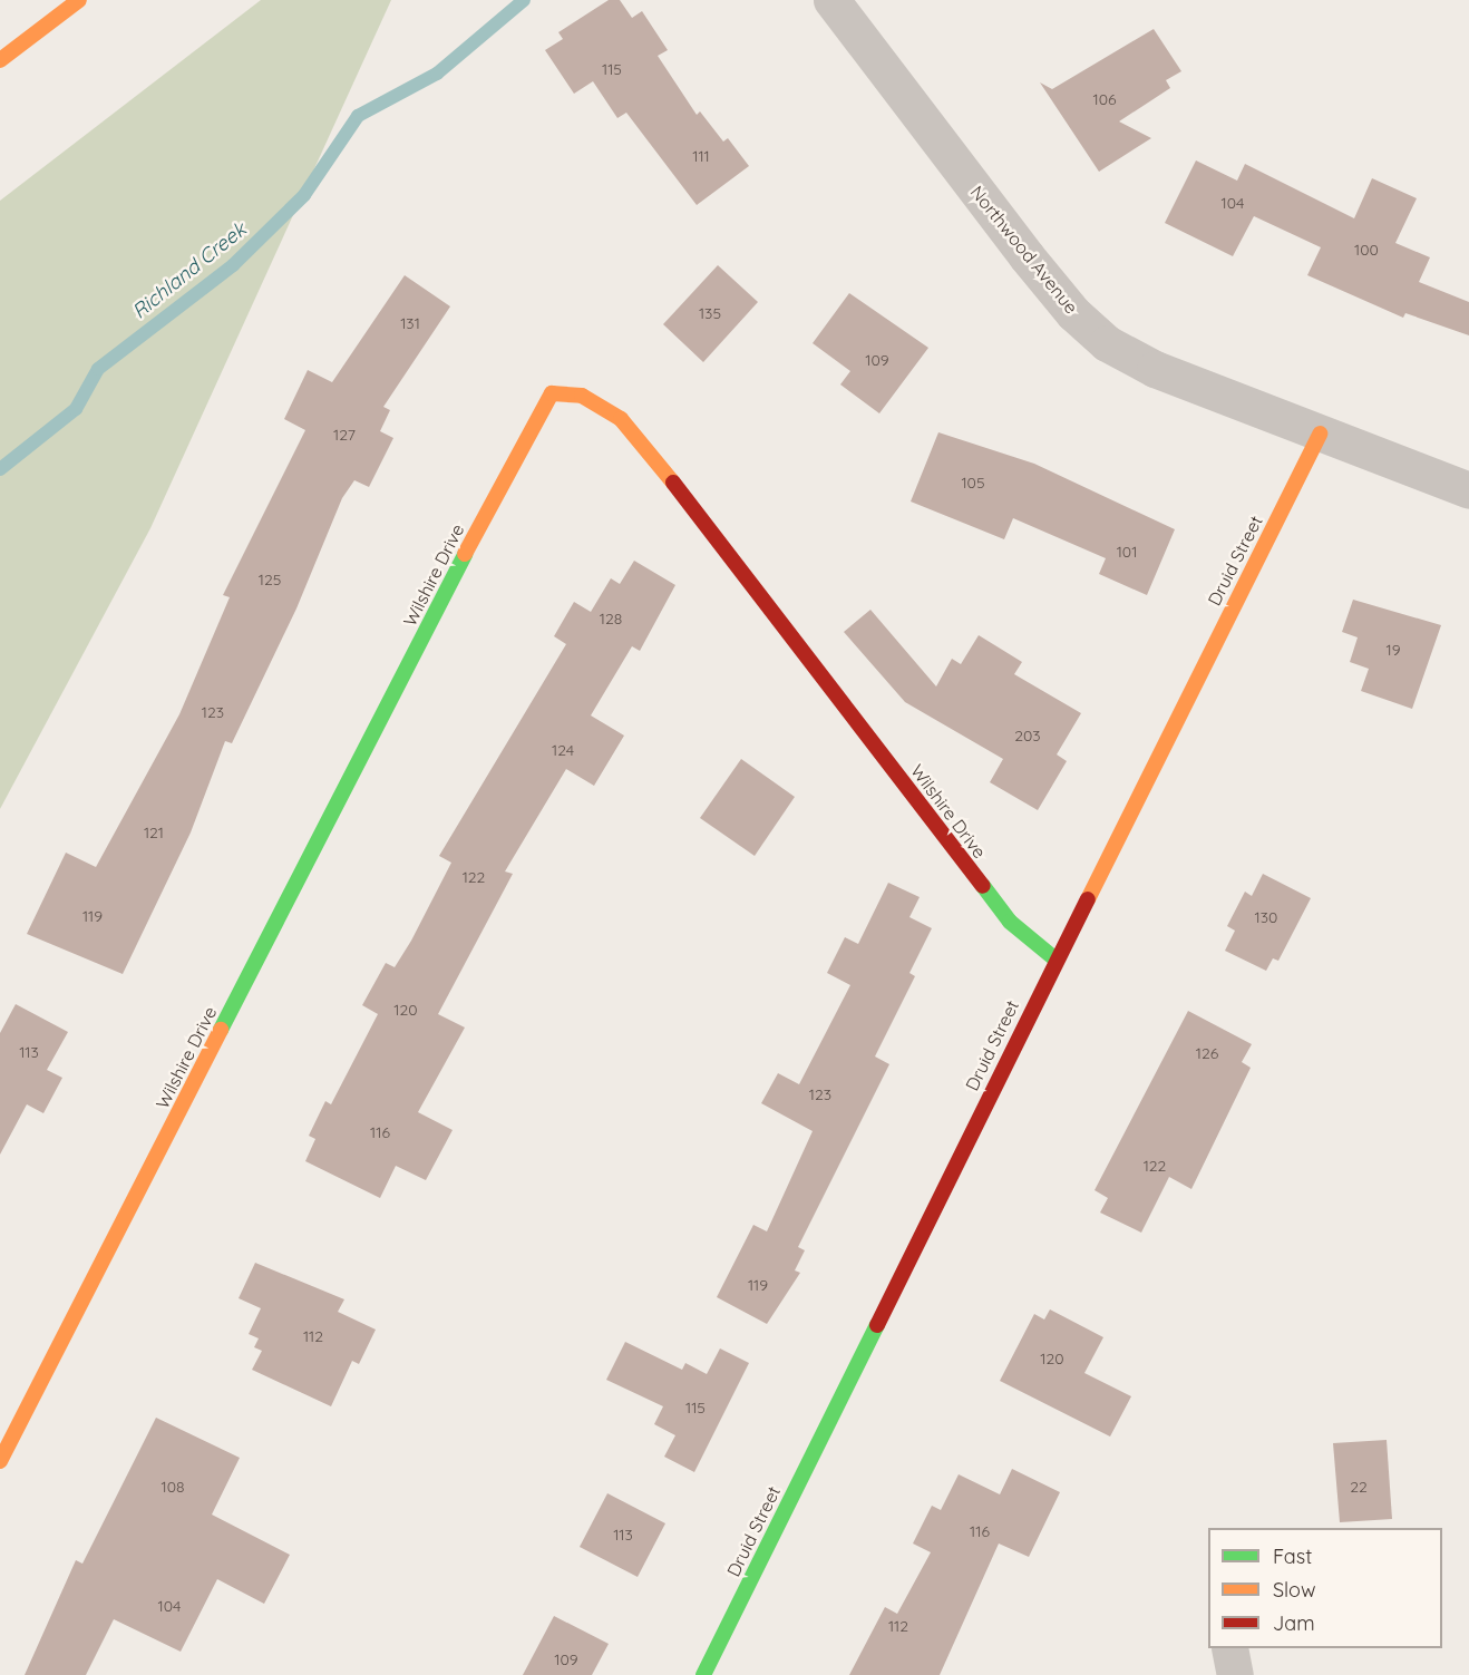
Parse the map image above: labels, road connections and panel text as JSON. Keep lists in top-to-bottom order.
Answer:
{
  "streets": {
    "street": ["Northwood Avenue", "Druid Street", "Wilshire Drive"]
  },
  "crossings": [
    ["Northwood Avenue", "Druid Street"],
    ["Druid Street", "Wilshire Drive"]
  ],
  "water": ["Richland Creek"],
  "house_numbers": [
    "115",
    "106",
    "111",
    "104",
    "100",
    "135",
    "131",
    "109",
    "127",
    "105",
    "101",
    "125",
    "128",
    "19",
    "123",
    "203",
    "124",
    "121",
    "122",
    "119",
    "130",
    "120",
    "113",
    "126",
    "123",
    "116",
    "122",
    "119",
    "112",
    "120",
    "115",
    "108",
    "22",
    "116",
    "113",
    "104",
    "112",
    "109"
  ],
  "legend": ["Fast", "Slow", "Jam"]
}
